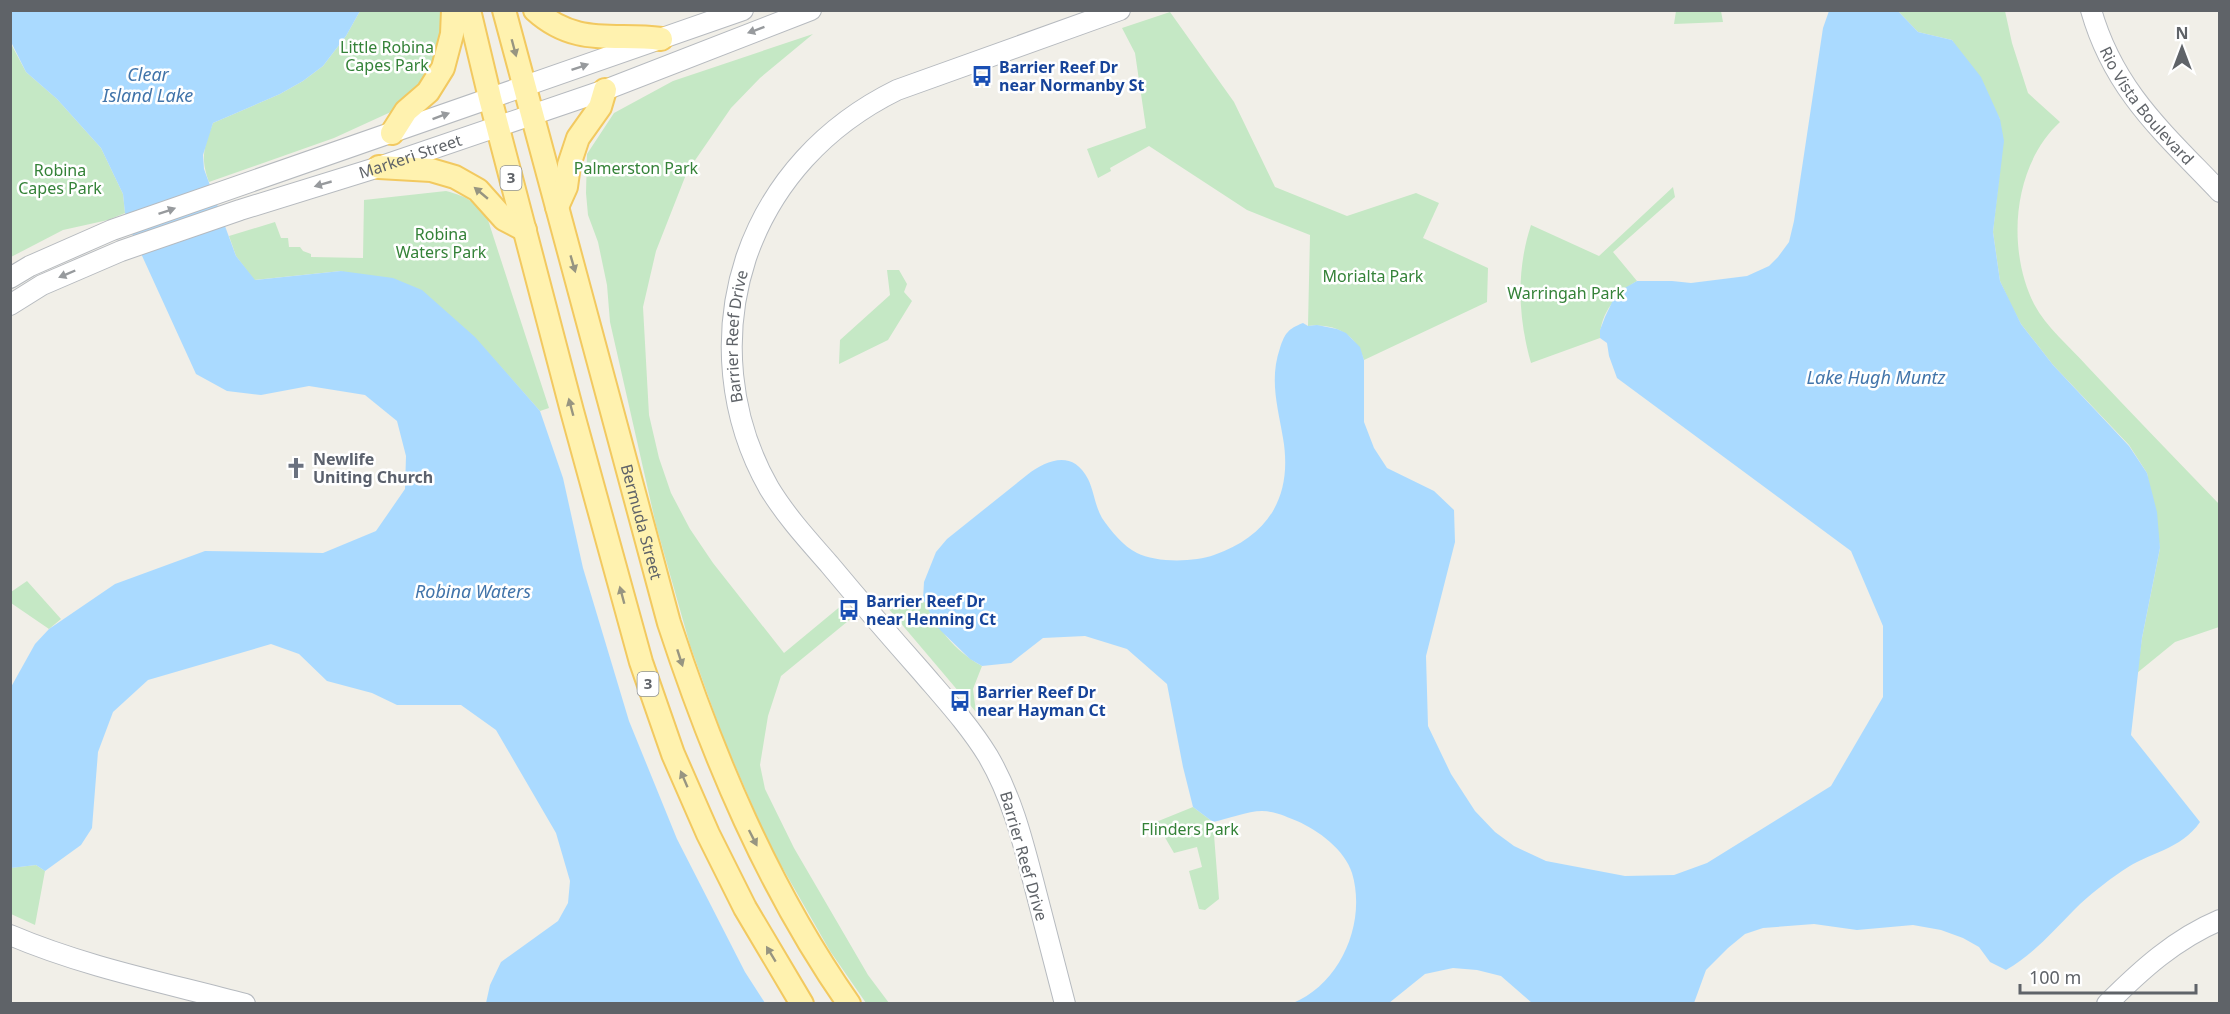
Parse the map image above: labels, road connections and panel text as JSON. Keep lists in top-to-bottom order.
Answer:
{
  "streets": {
    "main road": ["3", "Bermuda Street"],
    "street": ["Rio Vista Boulevard", "Markeri Street", "Barrier Reef Drive"]
  },
  "crossings": [
    ["Markeri Street", "3"],
    ["Markeri Street", "Bermuda Street"]
  ],
  "water": ["Clear Island Lake", "Lake Hugh Muntz", "Robina Waters"],
  "parks": [
    "Little Robina Capes Park",
    "Palmerston Park",
    "Robina Capes Park",
    "Robina Waters Park",
    "Morialta Park",
    "Warringah Park",
    "Flinders Park"
  ],
  "places": {
    "bus stop": ["Barrier Reef Dr near Normanby St", "Barrier Reef Dr near Henning Ct", "Barrier Reef Dr near Hayman Ct"],
    "church": ["Newlife Uniting Church"]
  },
  "scale_bar": "100 m",
  "north": "top"
}
